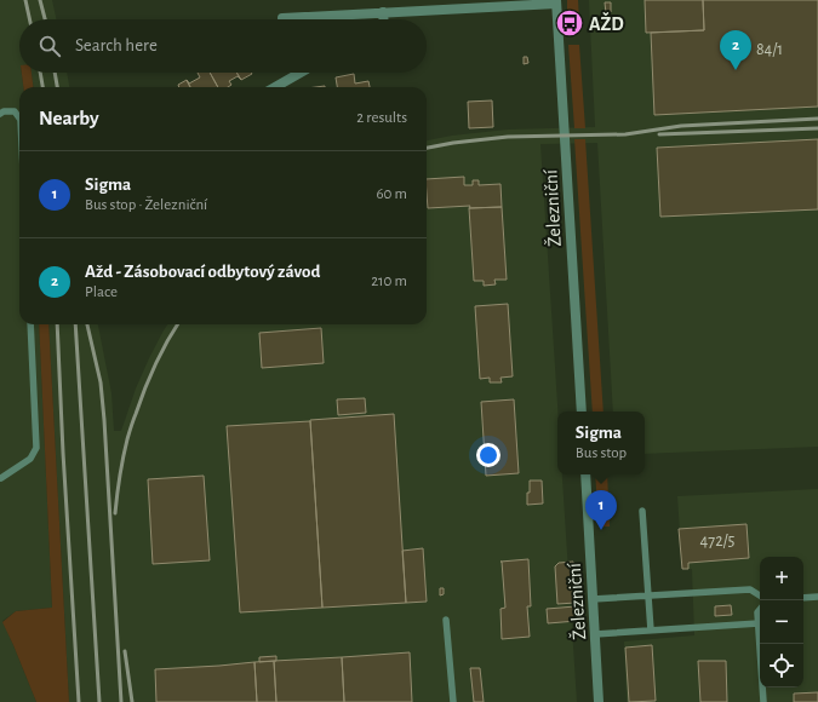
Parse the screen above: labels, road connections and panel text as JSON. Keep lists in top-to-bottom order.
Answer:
{
  "streets": {
    "street": ["Železniční"]
  },
  "places": {
    "bus stop": ["AŽD"]
  },
  "house_numbers": ["84/1", "472/5"],
  "page": {
    "search": "Search here",
    "pins": ["2", "1"],
    "heading": ["Nearby", "2 results"],
    "list": [
      {
        "mark": "1",
        "name": "Sigma",
        "note": "Bus stop · Železniční",
        "value": "60 m"
      },
      {
        "mark": "2",
        "name": "Ažd - Zásobovací odbytový závod",
        "note": "Place",
        "value": "210 m"
      }
    ],
    "popup": ["Sigma", "Bus stop"],
    "map_buttons": ["+", "−"]
  }
}
